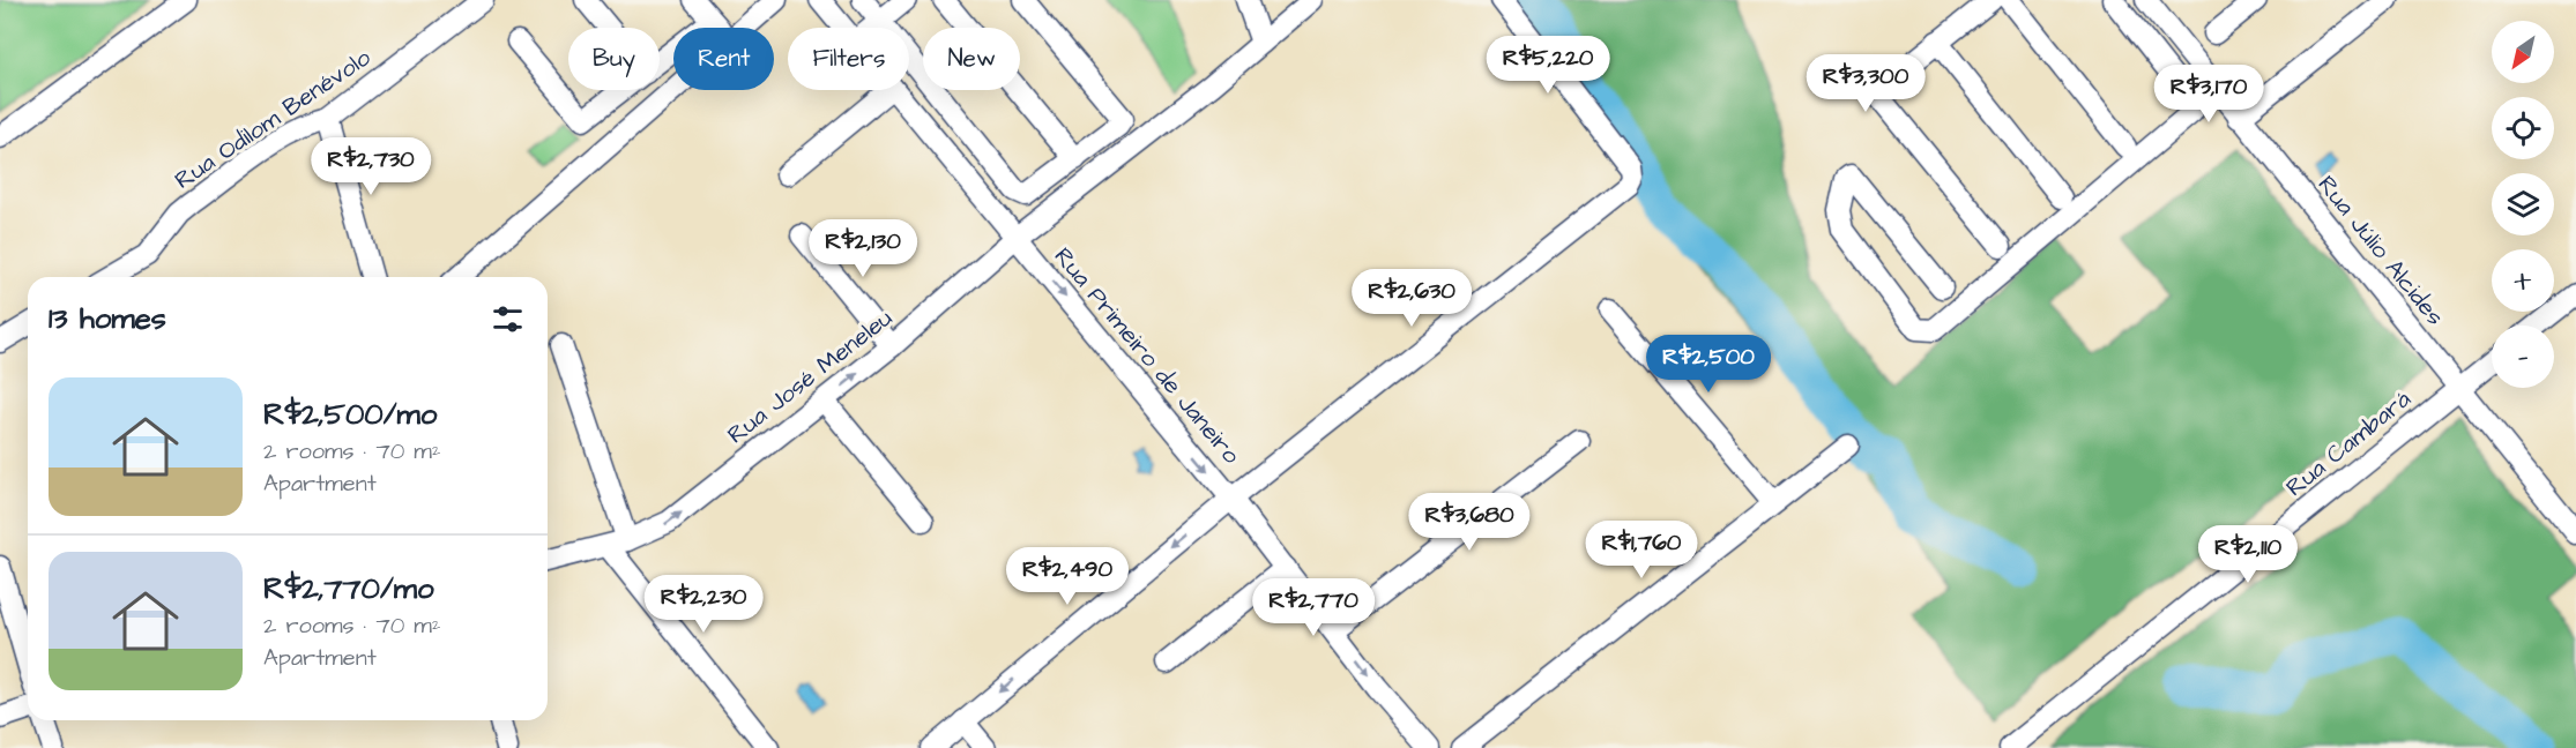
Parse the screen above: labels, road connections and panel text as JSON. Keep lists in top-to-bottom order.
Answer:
{
  "streets": {
    "street": [
      "Rua Odilom Benévolo",
      "Rua Júlio Alcides",
      "Rua Primeiro de Janeiro",
      "Rua José Meneleu",
      "Rua Cambará"
    ]
  },
  "crossings": [
    ["Rua Júlio Alcides", "Rua Cambará"],
    ["Rua Primeiro de Janeiro", "Rua José Meneleu"]
  ],
  "one_way": ["Rua Primeiro de Janeiro", "Rua José Meneleu"],
  "north": "bottom left",
  "page": {
    "map_buttons": ["+", "−"],
    "chip": [
      "Buy",
      "Rent",
      "Filters",
      "New"
    ],
    "price": [
      "R$5,220",
      "R$3,300",
      "R$3,170",
      "R$2,730",
      "R$2,130",
      "R$2,630",
      "R$2,500",
      "R$3,680",
      "R$1,760",
      "R$2,110",
      "R$2,490",
      "R$2,230",
      "R$2,770"
    ],
    "heading": "13 homes",
    "list": [
      {
        "name": "R$2,500/mo",
        "note": "2 rooms · 70 m² · Apartment"
      },
      {
        "name": "R$2,770/mo",
        "note": "2 rooms · 70 m² · Apartment"
      }
    ]
  }
}
